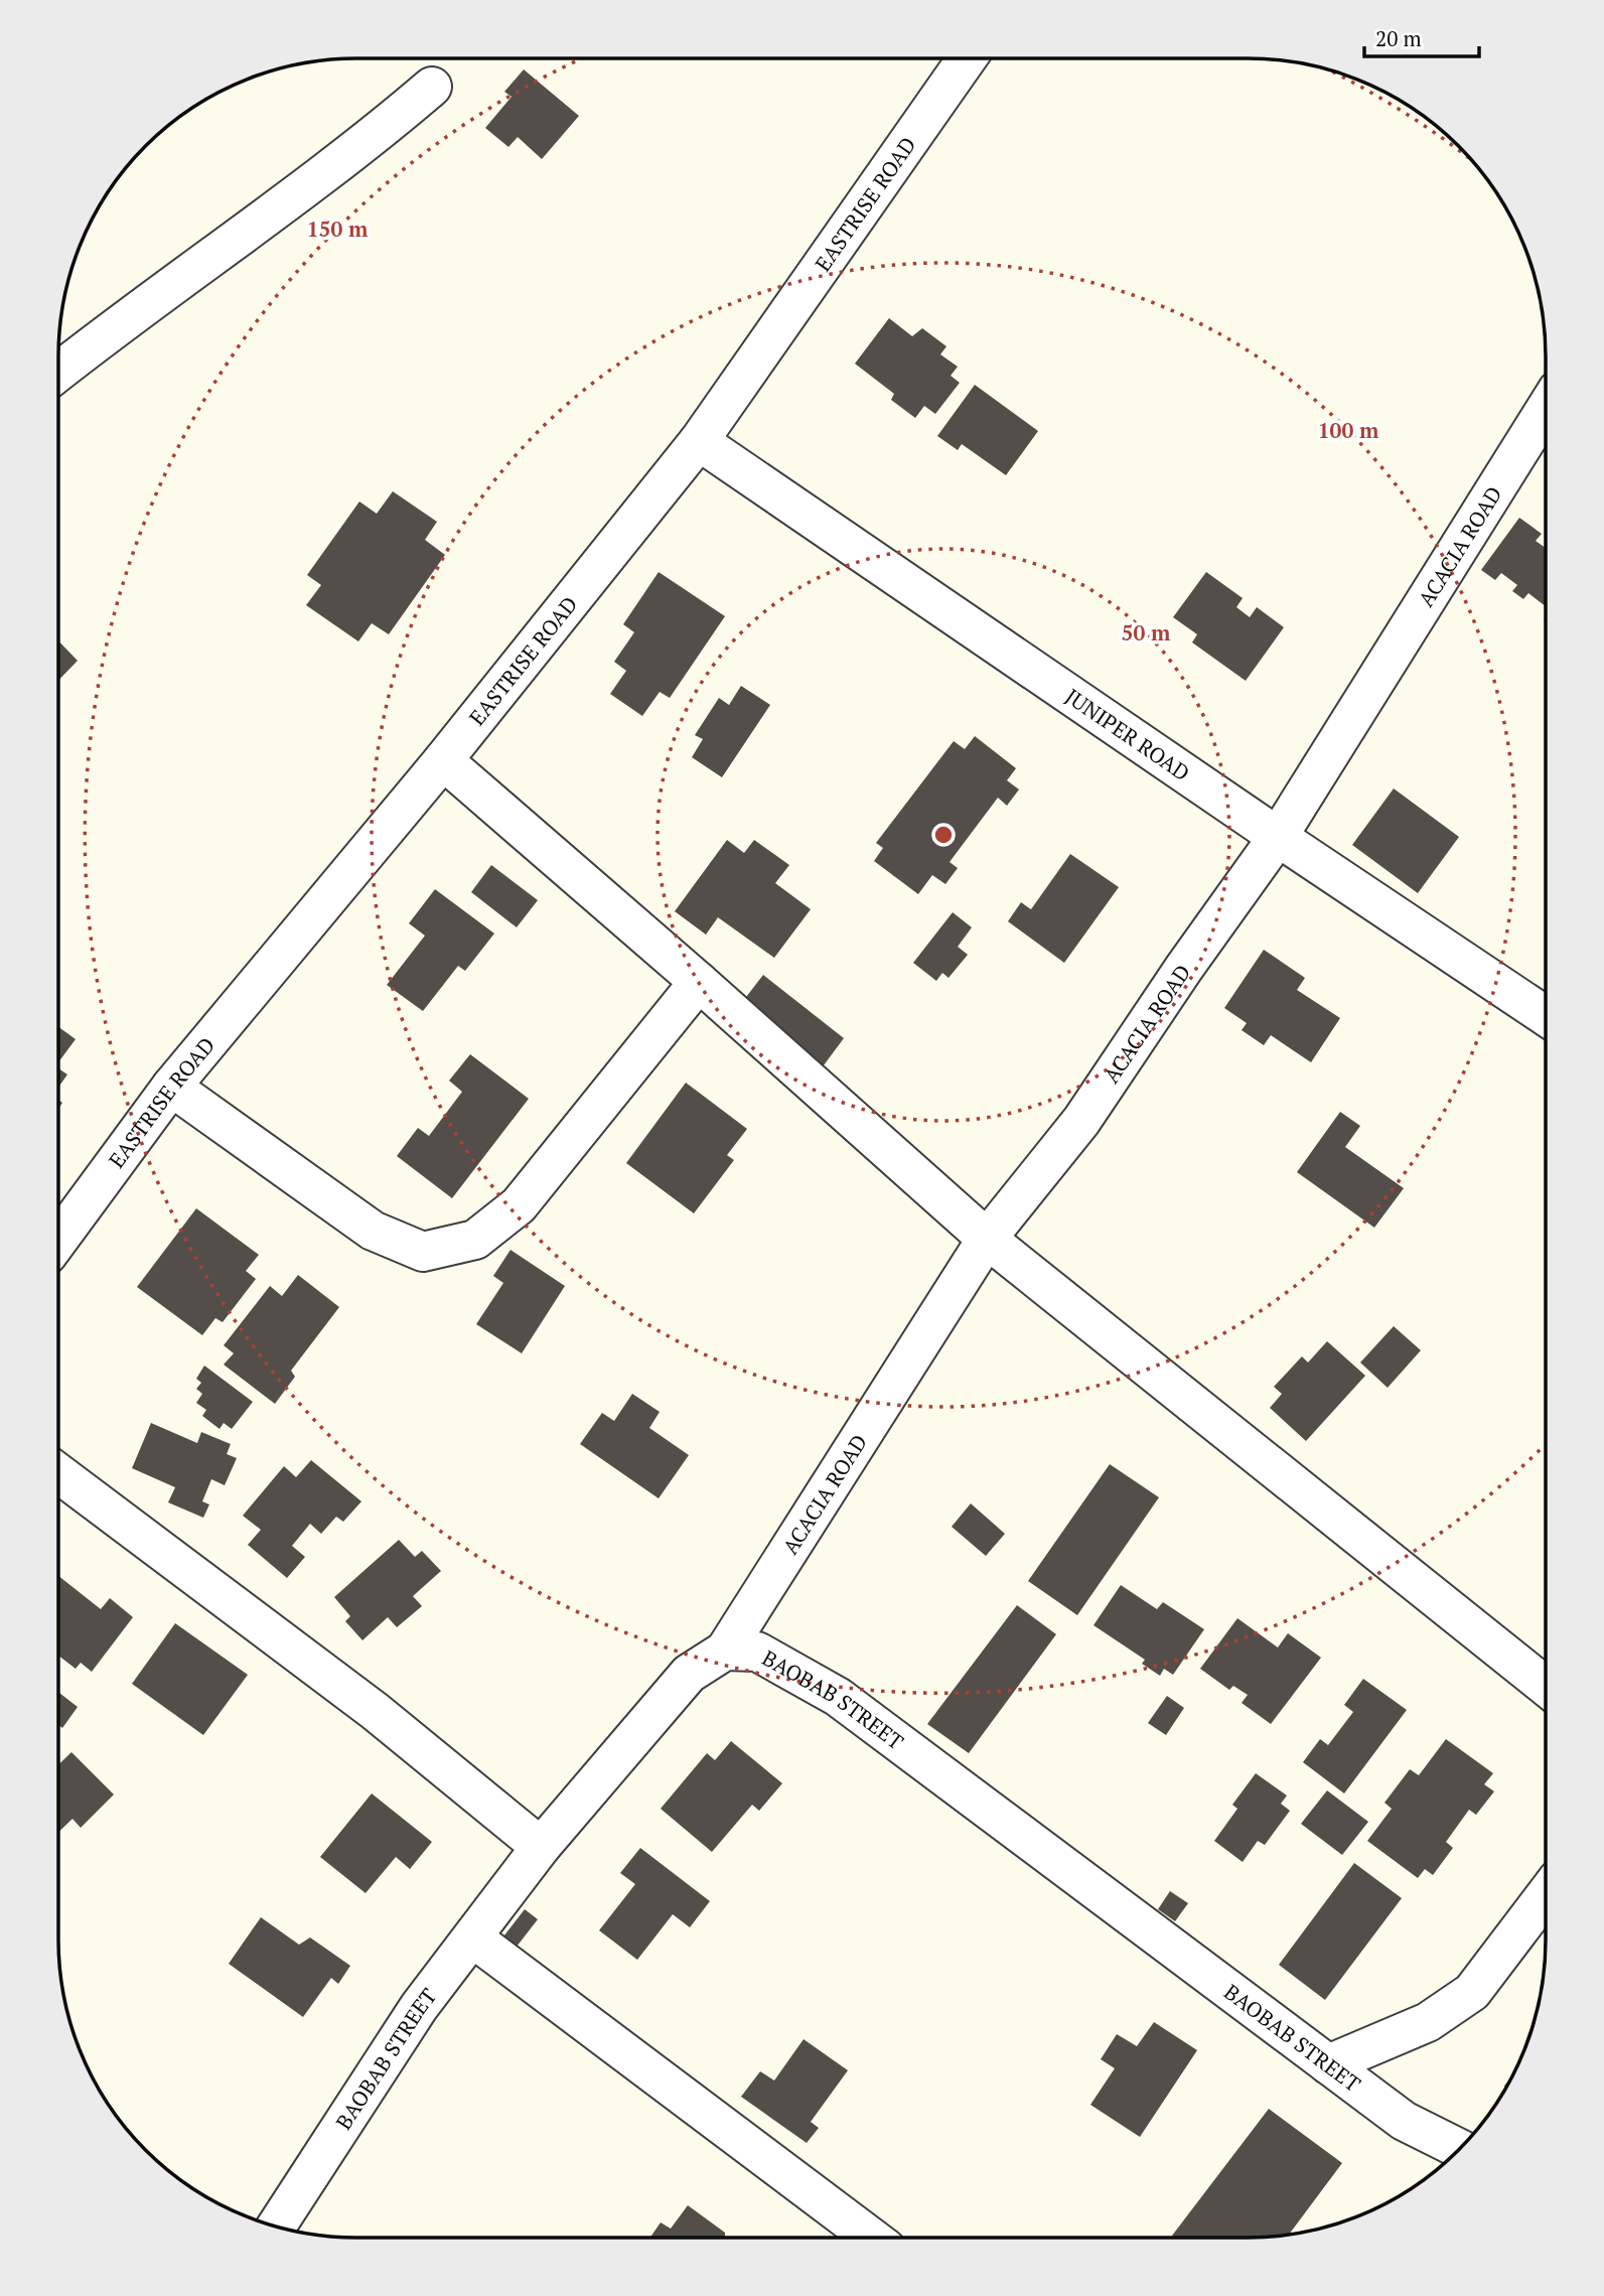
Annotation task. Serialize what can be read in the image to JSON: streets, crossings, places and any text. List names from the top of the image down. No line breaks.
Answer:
{"streets":{"street":["EASTRISE ROAD","ACACIA ROAD","JUNIPER ROAD","BAOBAB STREET"]},"crossings":[["EASTRISE ROAD","JUNIPER ROAD"],["ACACIA ROAD","JUNIPER ROAD"],["ACACIA ROAD","BAOBAB STREET"]],"scale_bar":"20 m","rings":["150 m","100 m","50 m"]}
